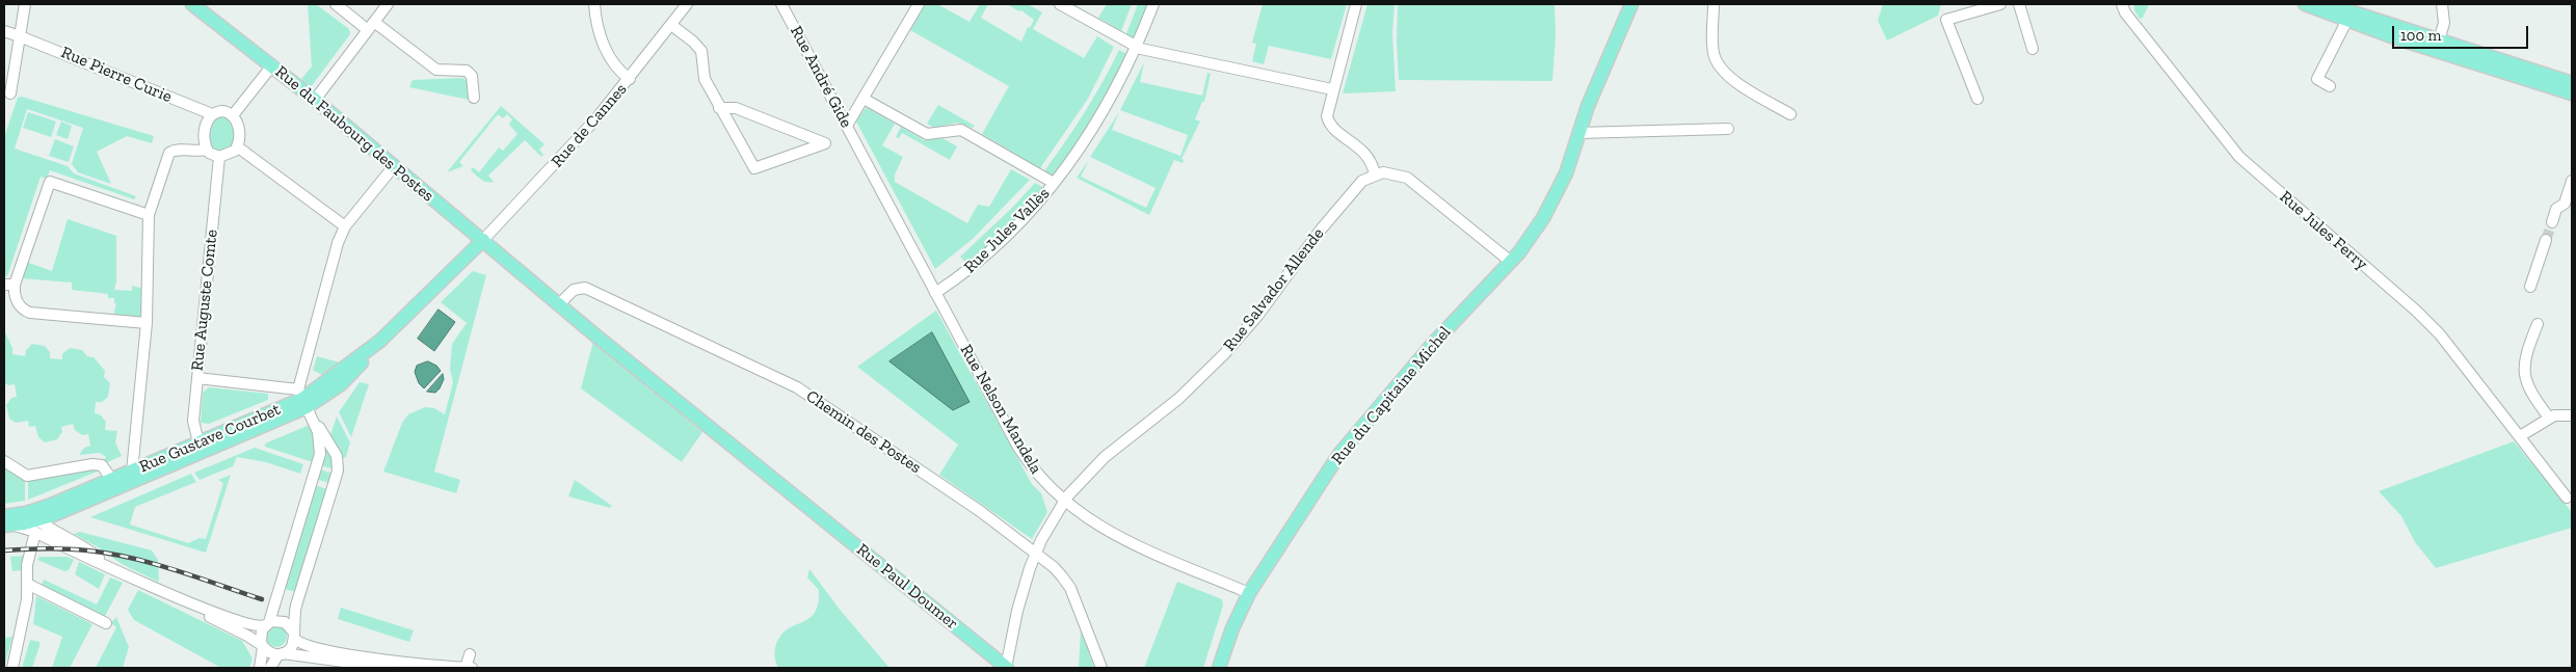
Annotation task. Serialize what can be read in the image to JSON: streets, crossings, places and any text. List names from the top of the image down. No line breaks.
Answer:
{"streets":{"main road":["Rue du Faubourg des Postes","Rue du Capitaine Michel","Rue Gustave Courbet","Rue Paul Doumer"],"street":["Rue Pierre Curie","Rue André Gide","Rue de Cannes","Rue Jules Vallès","Rue Jules Ferry","Rue Salvador Allende","Rue Auguste Comte","Rue Nelson Mandela","Chemin des Postes"]},"crossings":[["Rue Pierre Curie","Rue Auguste Comte"],["Rue André Gide","Rue Jules Vallès"],["Rue André Gide","Rue Nelson Mandela"],["Rue de Cannes","Rue du Faubourg des Postes"],["Rue de Cannes","Rue Gustave Courbet"],["Rue du Faubourg des Postes","Chemin des Postes"],["Rue du Faubourg des Postes","Rue Gustave Courbet"],["Rue du Faubourg des Postes","Rue Paul Doumer"],["Rue Jules Vallès","Rue Nelson Mandela"],["Rue Salvador Allende","Rue Nelson Mandela"],["Rue Salvador Allende","Chemin des Postes"],["Rue Salvador Allende","Rue Paul Doumer"],["Rue Auguste Comte","Rue Gustave Courbet"],["Rue du Capitaine Michel","Rue Nelson Mandela"],["Chemin des Postes","Rue Paul Doumer"]],"scale_bar":"100 m"}
